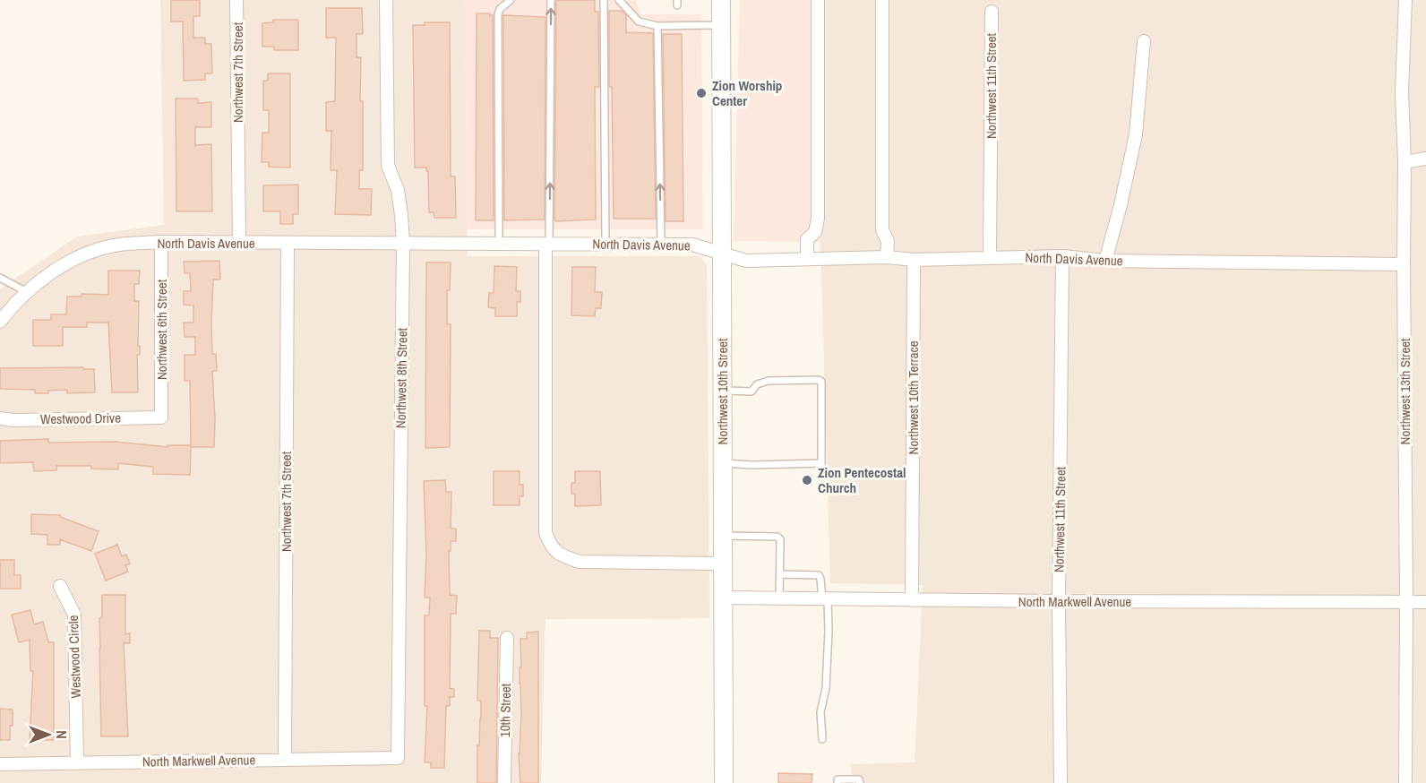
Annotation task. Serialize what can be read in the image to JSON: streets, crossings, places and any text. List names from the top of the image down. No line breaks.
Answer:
{"streets":{"main road":["Northwest 10th Street"],"street":["Northwest 7th Street","Northwest 11th Street","North Davis Avenue","Northwest 6th Street","Northwest 8th Street","Northwest 13th Street","Northwest 10th Terrace","Westwood Drive","North Markwell Avenue","Westwood Circle","10th Street"]},"crossings":[["Northwest 7th Street","North Davis Avenue"],["Northwest 7th Street","North Markwell Avenue"],["Northwest 11th Street","North Davis Avenue"],["Northwest 11th Street","North Markwell Avenue"],["North Davis Avenue","Northwest 6th Street"],["North Davis Avenue","Northwest 8th Street"],["North Davis Avenue","Northwest 10th Street"],["North Davis Avenue","Northwest 13th Street"],["North Davis Avenue","Northwest 10th Terrace"],["Northwest 6th Street","Westwood Drive"],["Northwest 8th Street","North Markwell Avenue"],["Northwest 10th Street","North Markwell Avenue"],["Northwest 13th Street","North Markwell Avenue"],["Northwest 10th Terrace","North Markwell Avenue"],["North Markwell Avenue","Westwood Circle"]],"places":["Zion Worship Center","Zion Pentecostal Church"],"north":"right"}
